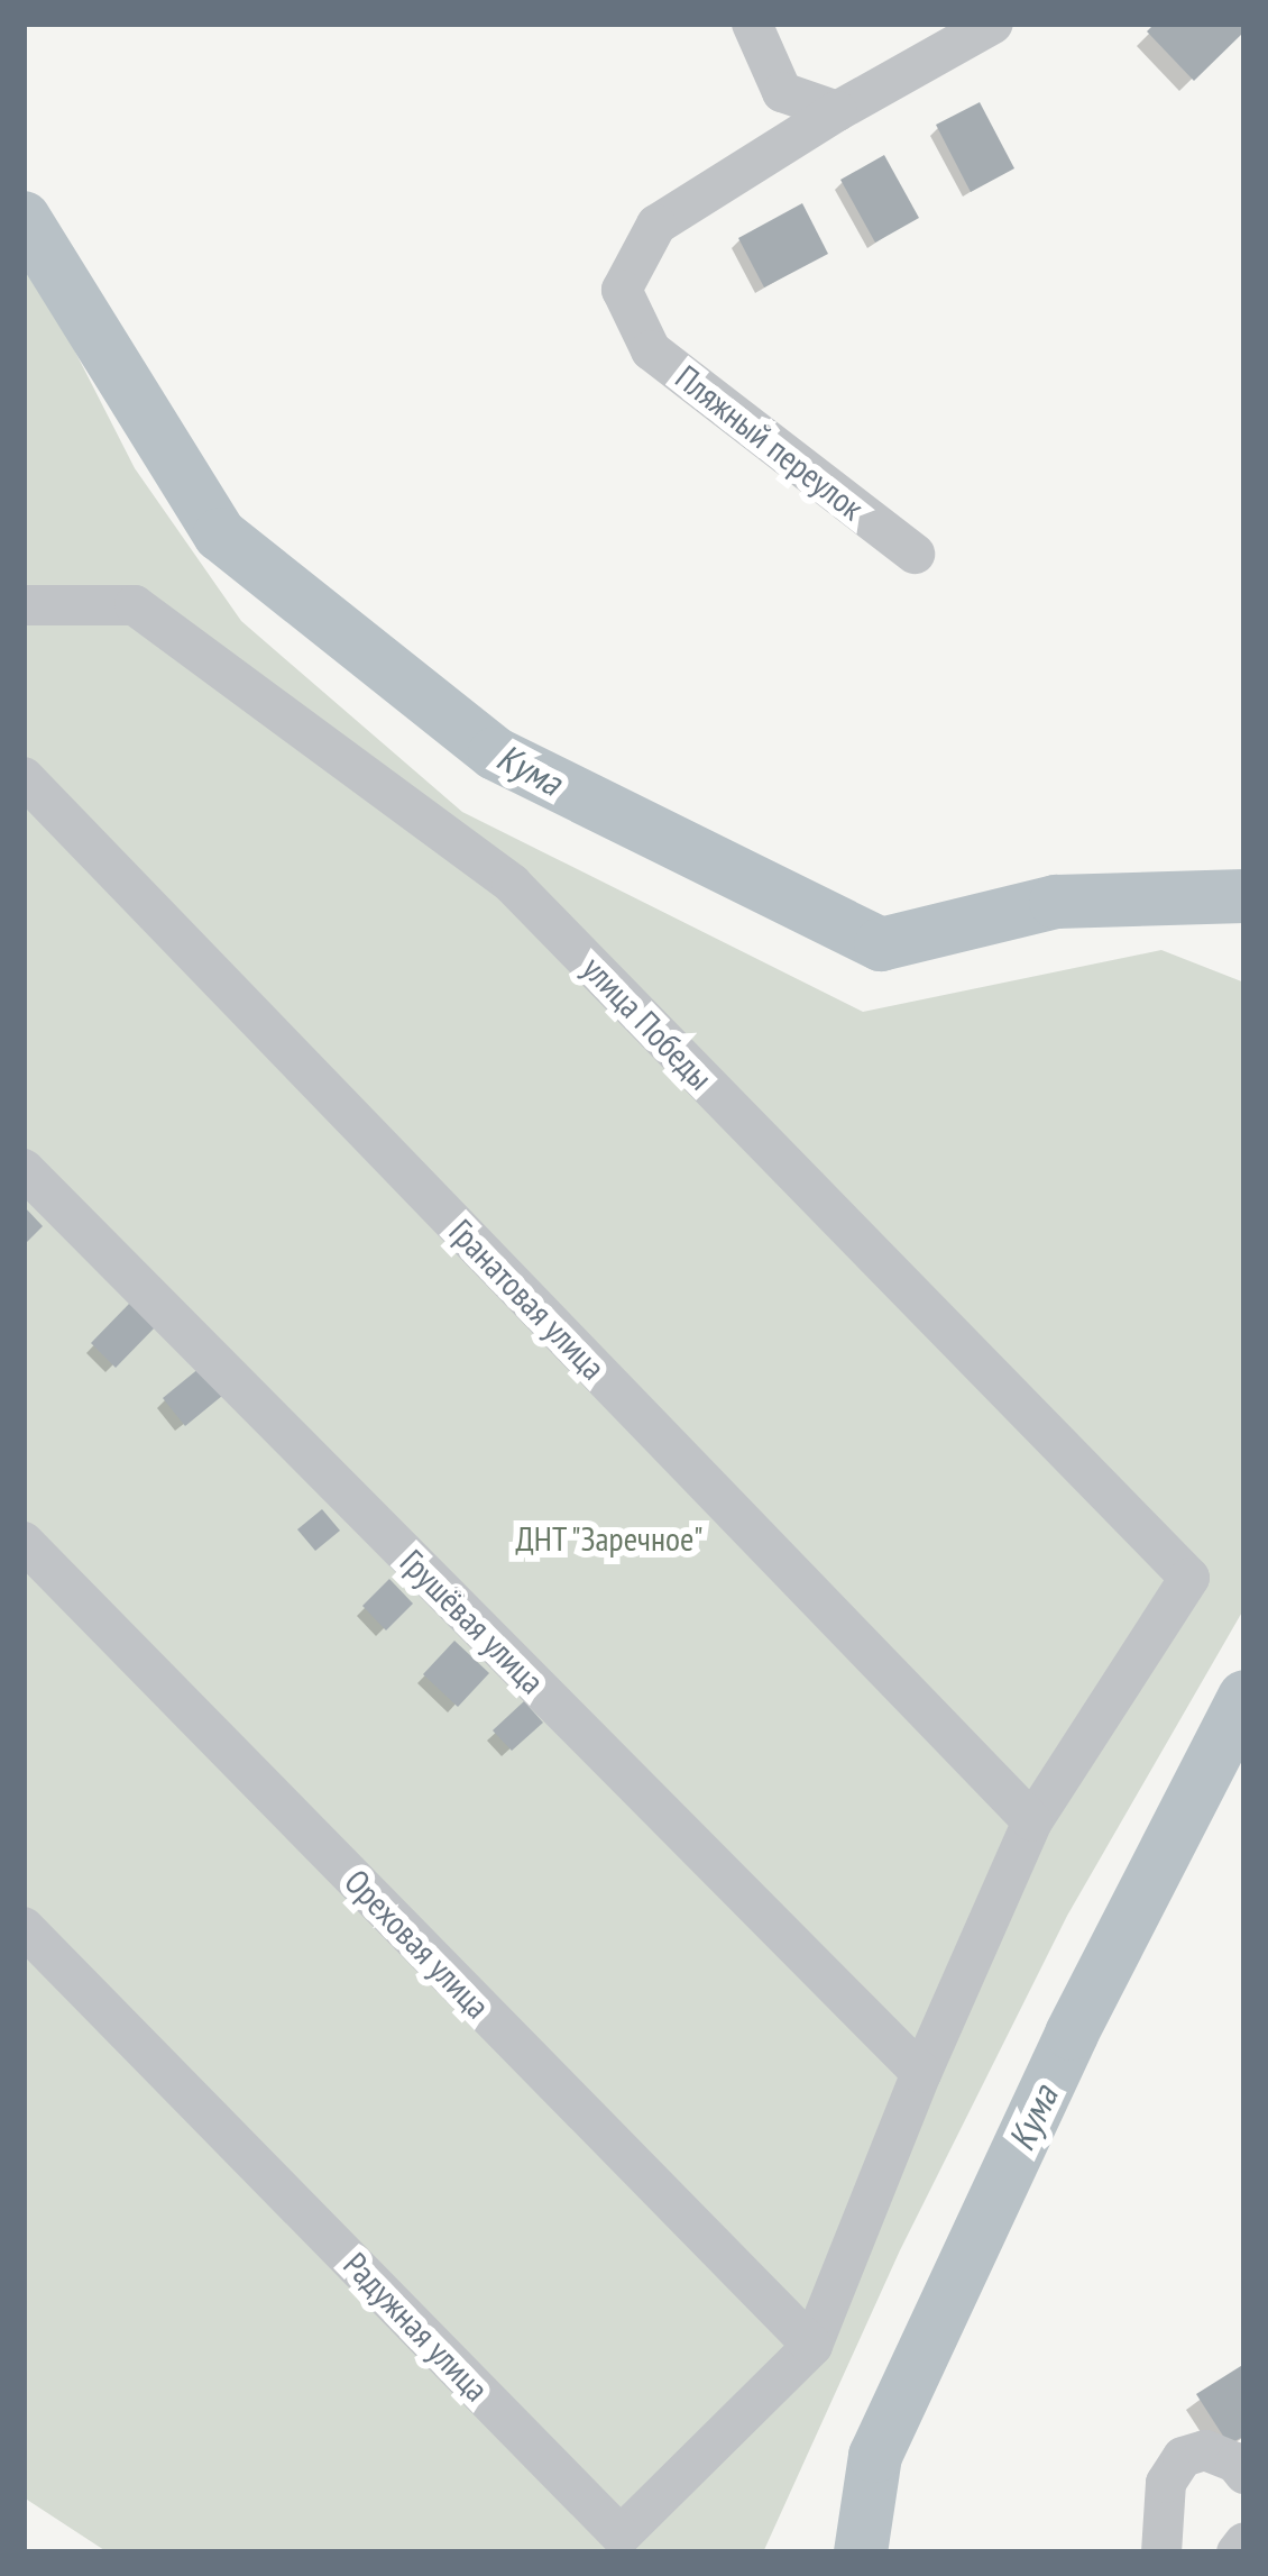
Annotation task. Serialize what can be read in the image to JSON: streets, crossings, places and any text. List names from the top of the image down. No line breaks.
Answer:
{"streets":{"street":["Пляжный переулок","улица Победы","Гранатовая улица","Грушёвая улица","Ореховая улица","Радужная улица"]},"crossings":[["улица Победы","Гранатовая улица"],["Ореховая улица","Радужная улица"]],"water":["Кума"],"parks":["ДНТ \"Заречное\""]}
